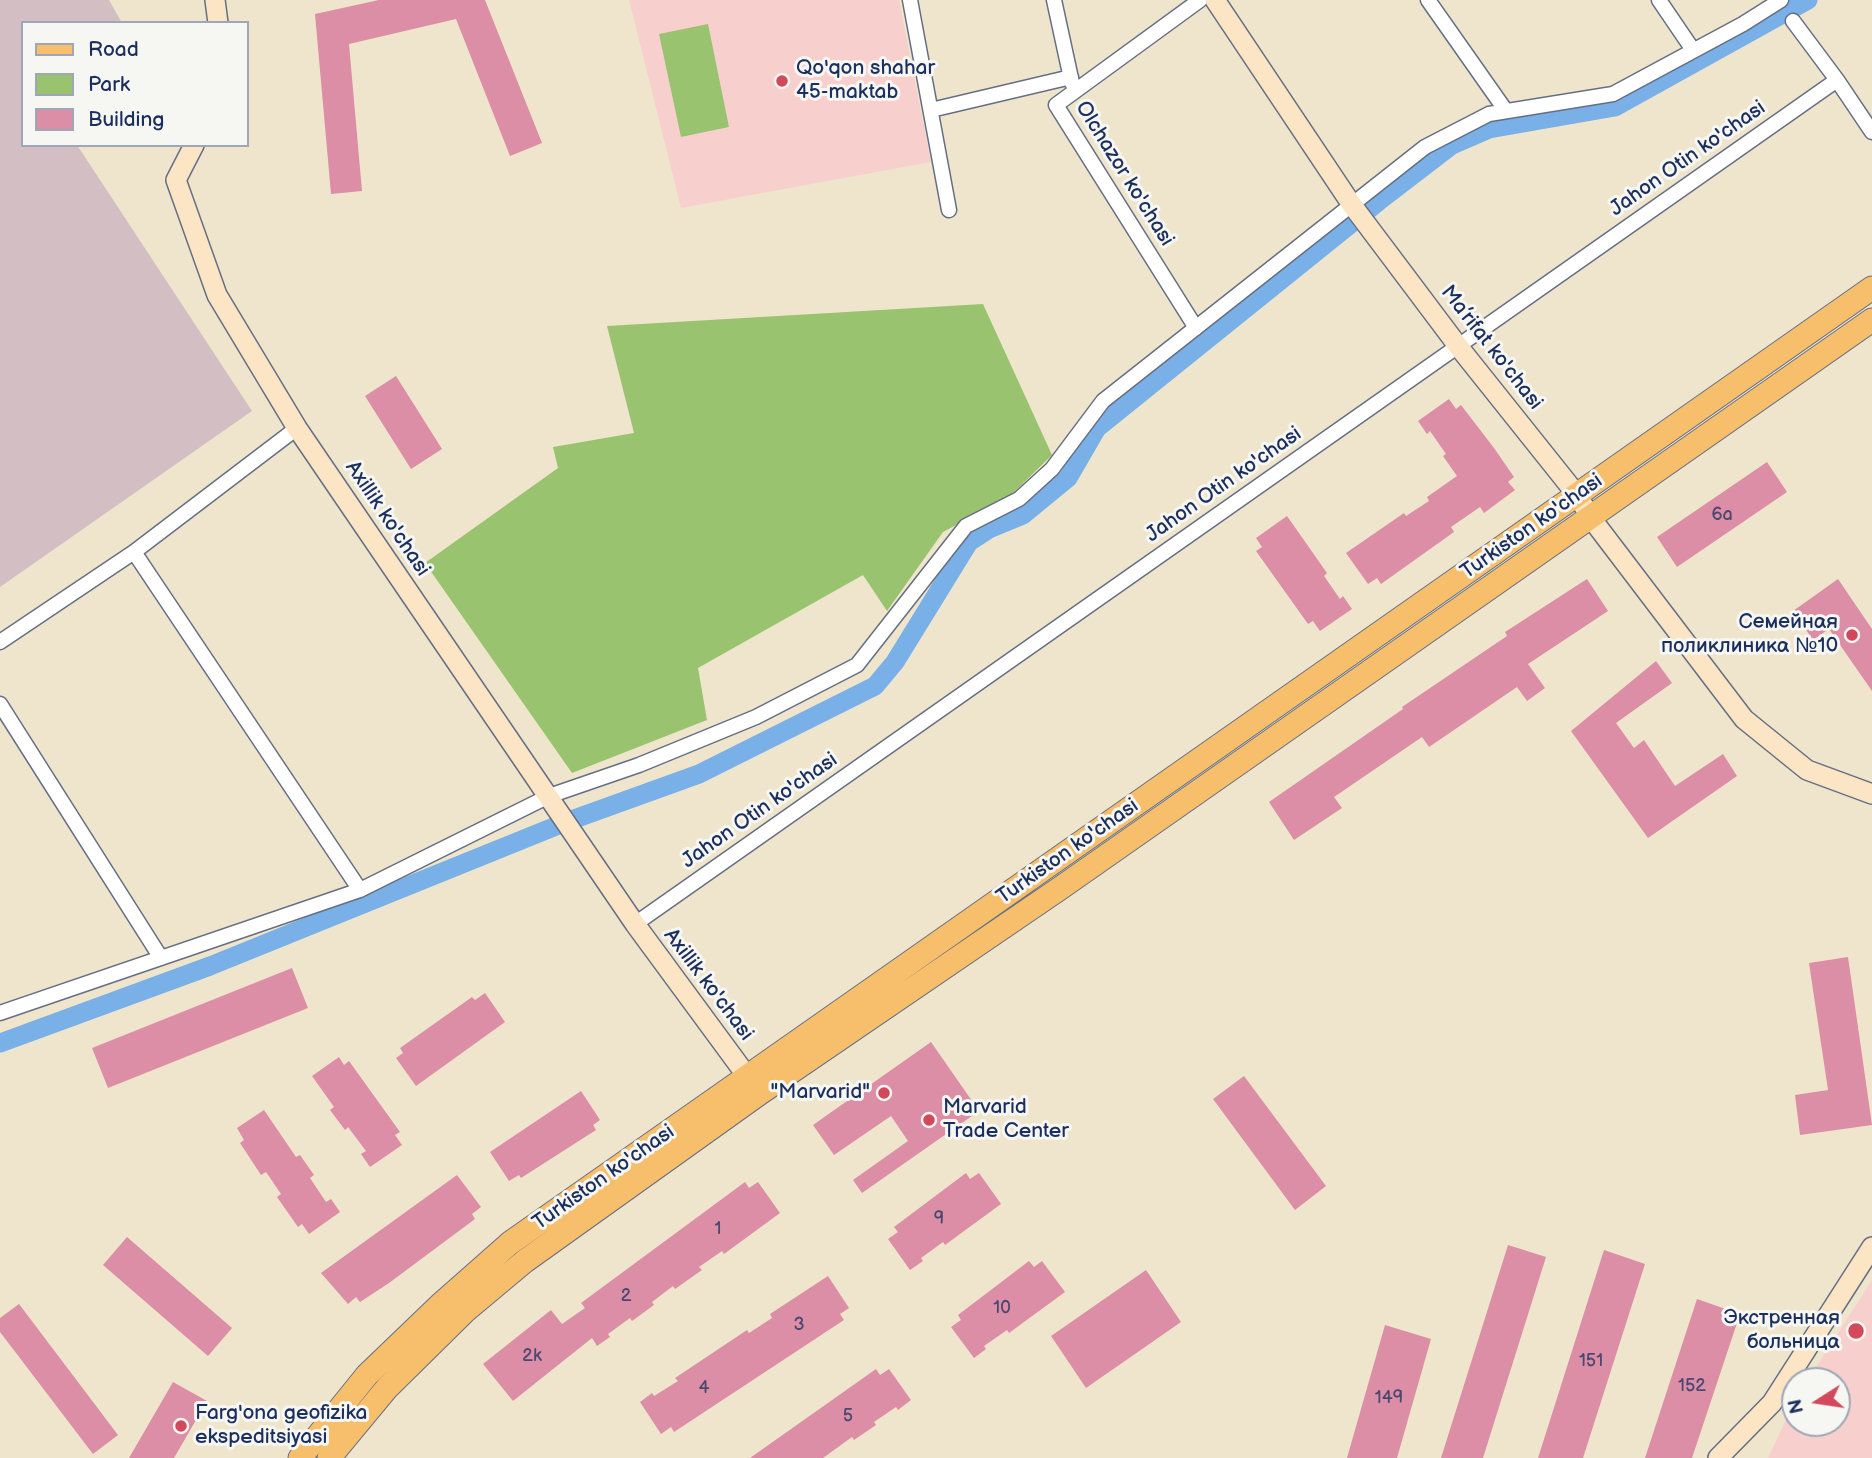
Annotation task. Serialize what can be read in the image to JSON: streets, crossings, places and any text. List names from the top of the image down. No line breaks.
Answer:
{"streets":{"main road":["Turkiston ko'chasi"],"street":["Jahon Otin ko'chasi","Olchazor ko'chasi","Ma’rifat ko'chasi","Axillik ko'chasi"]},"crossings":[["Jahon Otin ko'chasi","Ma’rifat ko'chasi"],["Jahon Otin ko'chasi","Axillik ko'chasi"],["Ma’rifat ko'chasi","Turkiston ko'chasi"],["Axillik ko'chasi","Turkiston ko'chasi"]],"places":["Qo'qon shahar 45-maktab","Семейная поликлиника №10","\"Marvarid\"","Marvarid Trade Center","Экстренная больница","Farg'ona geofizika ekspeditsiyasi"],"house_numbers":["6a","9","1","2","10","3","2k","151","152","4","149","5"],"legend":["Road","Park","Building"],"north":"left"}
